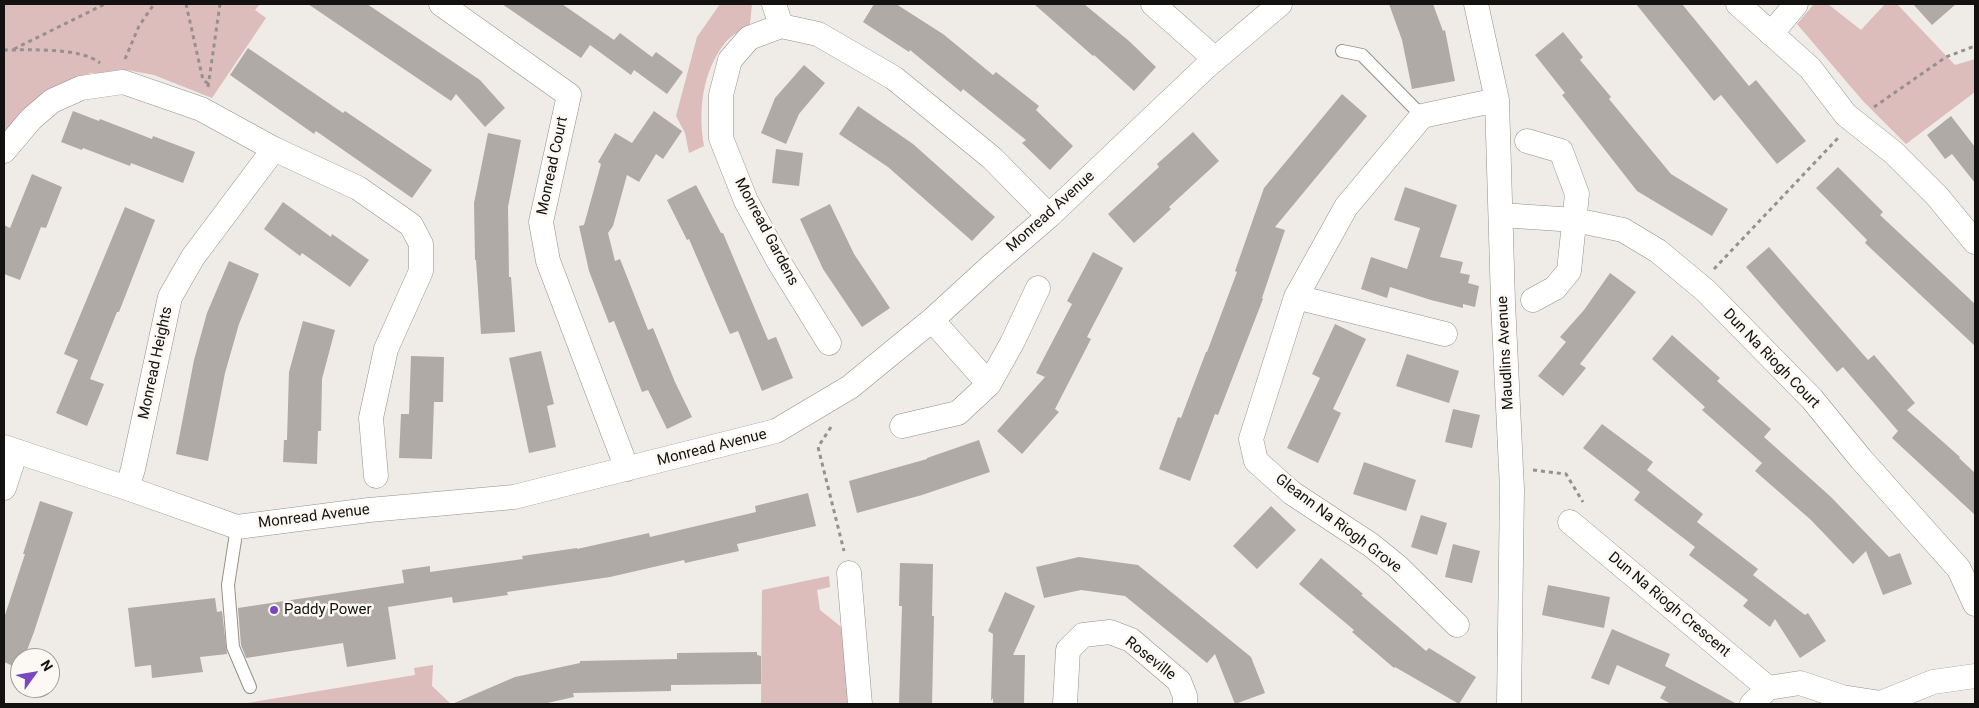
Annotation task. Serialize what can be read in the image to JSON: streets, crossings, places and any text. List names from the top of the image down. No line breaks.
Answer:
{"streets":{"street":["Monread Court","Monread Avenue","Monread Gardens","Maudlins Avenue","Dun Na Riogh Court","Monread Heights","Gleann Na Riogh Grove","Dun Na Riogh Crescent","Roseville"]},"crossings":[["Monread Court","Monread Avenue"],["Monread Avenue","Monread Gardens"],["Monread Avenue","Monread Heights"],["Maudlins Avenue","Dun Na Riogh Court"]],"places":["Paddy Power"],"north":"top right"}
